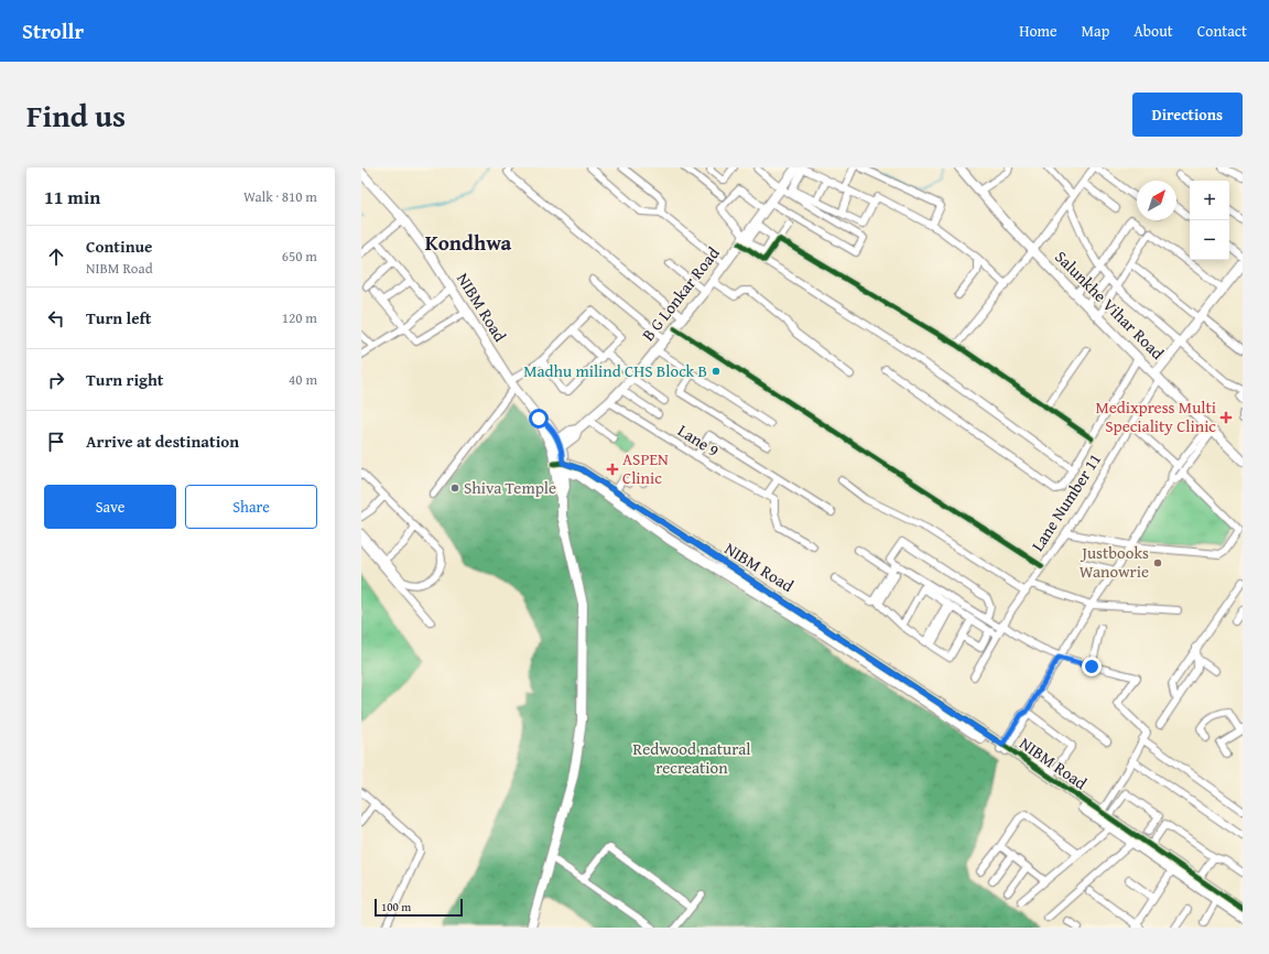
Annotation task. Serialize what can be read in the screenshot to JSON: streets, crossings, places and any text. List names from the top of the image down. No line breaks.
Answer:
{"streets":{"street":["B G Lonkar Road","Salunkhe Vihar Road","NIBM Road","Lane 9","Lane Number 11"]},"crossings":[["B G Lonkar Road","NIBM Road"],["B G Lonkar Road","Lane 9"],["Salunkhe Vihar Road","Lane Number 11"]],"districts":["Kondhwa"],"parks":["Redwood natural recreation"],"places":{"other":["Madhu milind CHS Block B","Shiva Temple","Justbooks Wanowrie"],"health":["Medixpress Multi Speciality Clinic","ASPEN Clinic"]},"scale_bar":"100 m","north":"top right","page":{"header":"Strollr","nav":["Home","Map","About","Contact"],"title":"Find us","buttons":["Directions",["Save","Share"]],"heading":["11 min","Walk · 810 m"],"map_buttons":["+","−"],"list":[["Continue","NIBM Road","650 m"],["Turn left","120 m"],["Turn right","40 m"],"Arrive at destination"],"scale":"100 m"}}
